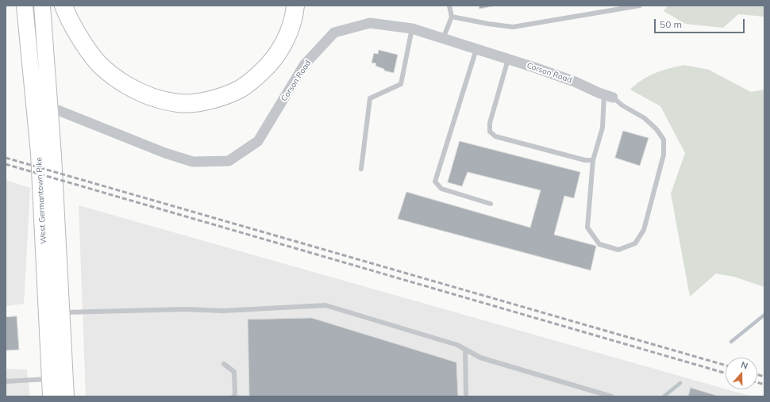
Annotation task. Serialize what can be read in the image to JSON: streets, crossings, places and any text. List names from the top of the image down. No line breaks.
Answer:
{"streets":{"main road":["West Germantown Pike"],"street":["Corson Road"]},"crossings":[["Corson Road","West Germantown Pike"]],"scale_bar":"50 m","north":"top"}
